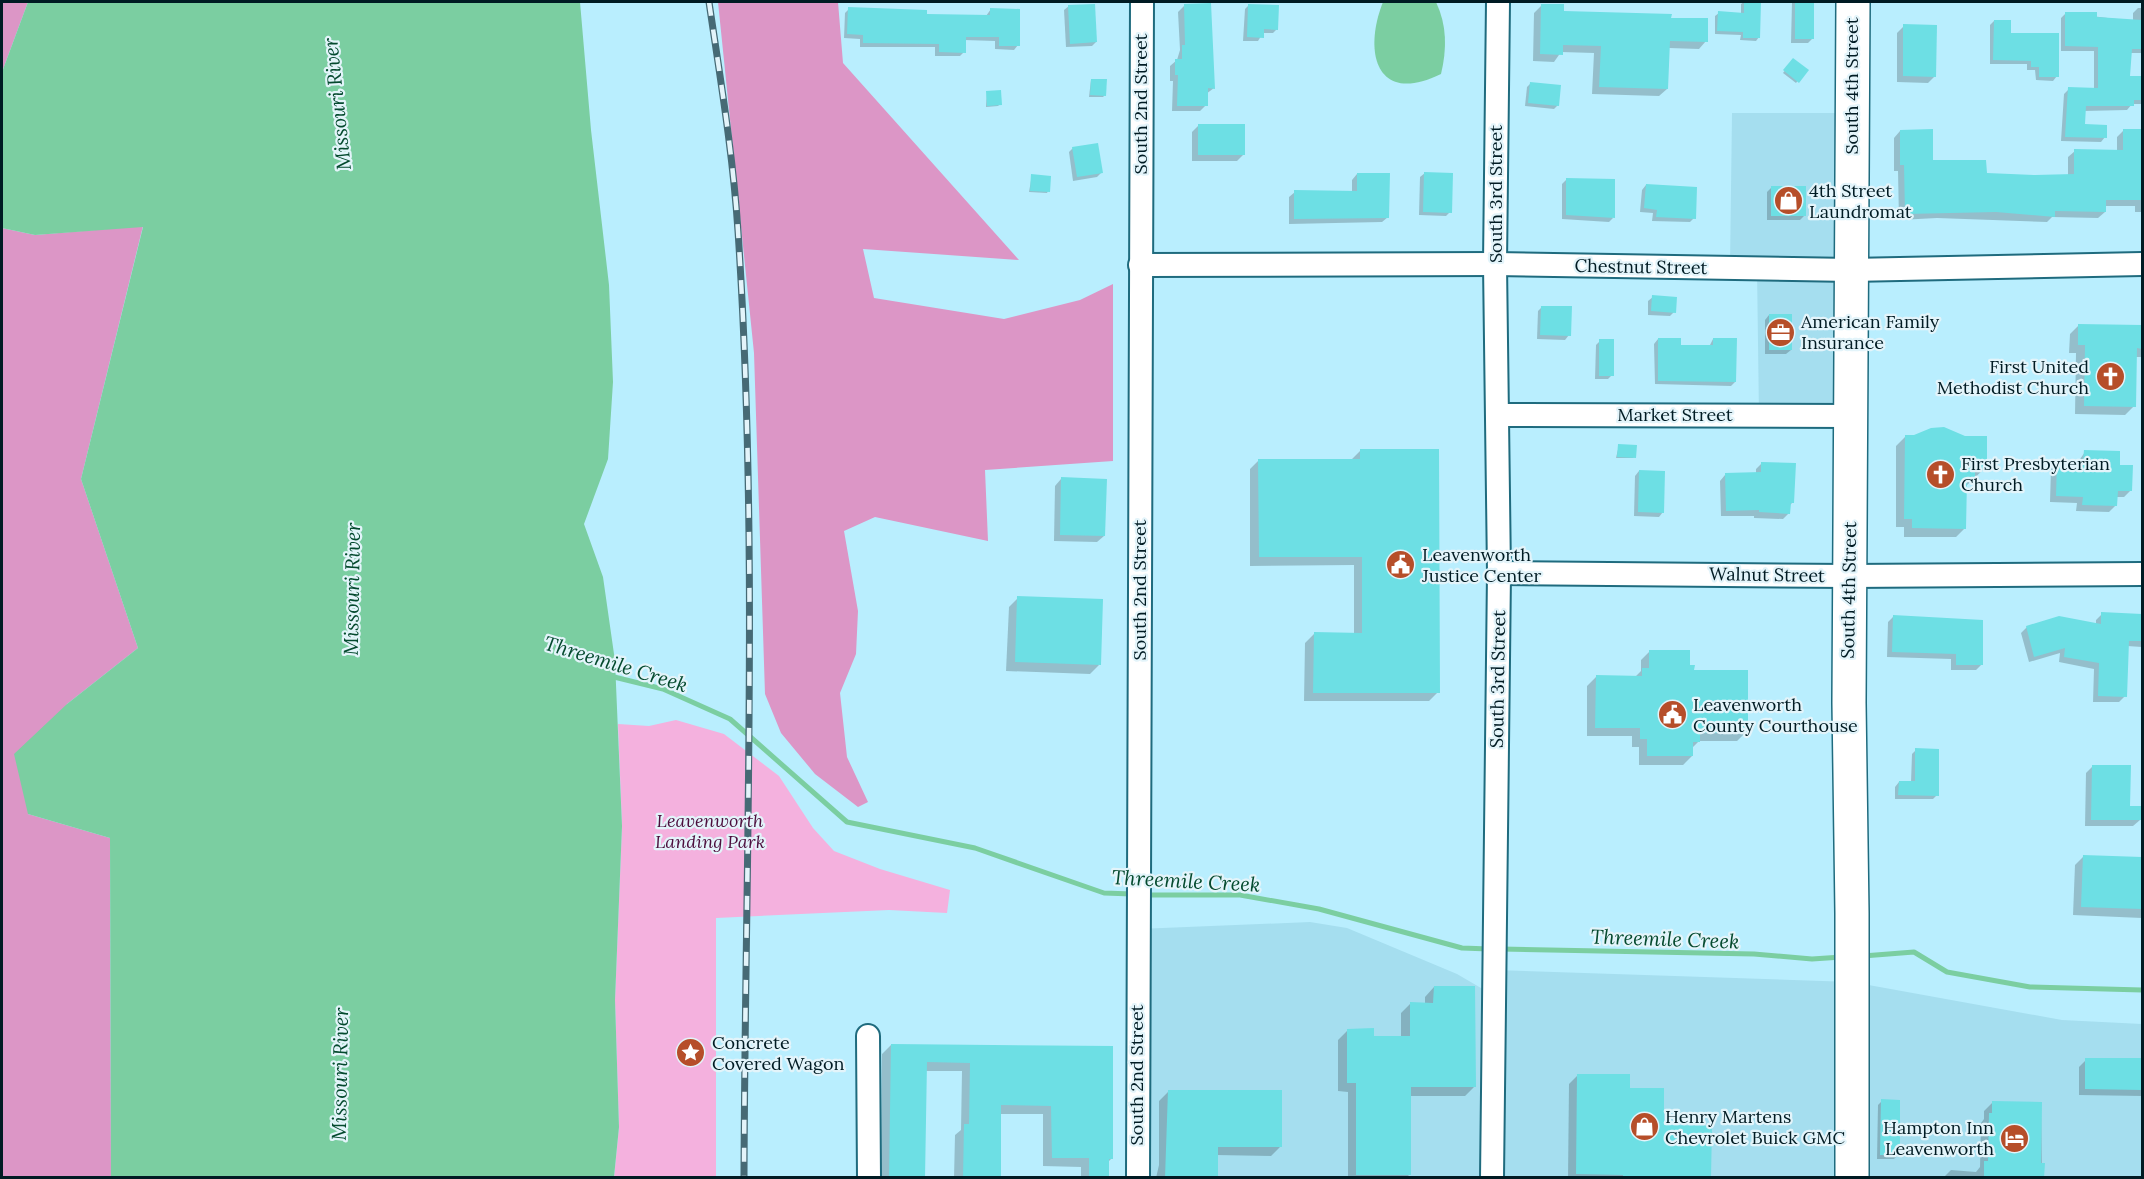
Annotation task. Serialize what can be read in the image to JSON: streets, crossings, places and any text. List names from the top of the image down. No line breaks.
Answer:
{"streets":{"highway":["South 4th Street"],"street":["South 2nd Street","South 3rd Street","Chestnut Street","Market Street","Walnut Street"]},"crossings":[["South 4th Street","Chestnut Street"],["South 4th Street","Market Street"],["South 4th Street","Walnut Street"],["South 2nd Street","Chestnut Street"],["South 3rd Street","Chestnut Street"],["South 3rd Street","Market Street"],["South 3rd Street","Walnut Street"]],"water":["Missouri River","Threemile Creek"],"parks":["Leavenworth Landing Park"],"places":{"shop":["4th Street Laundromat","Henry Martens Chevrolet Buick GMC"],"office":["American Family Insurance"],"church":["First United Methodist Church","First Presbyterian Church"],"public building":["Leavenworth Justice Center","Leavenworth County Courthouse"],"place":["Concrete Covered Wagon"],"hotel":["Hampton Inn Leavenworth"]}}
